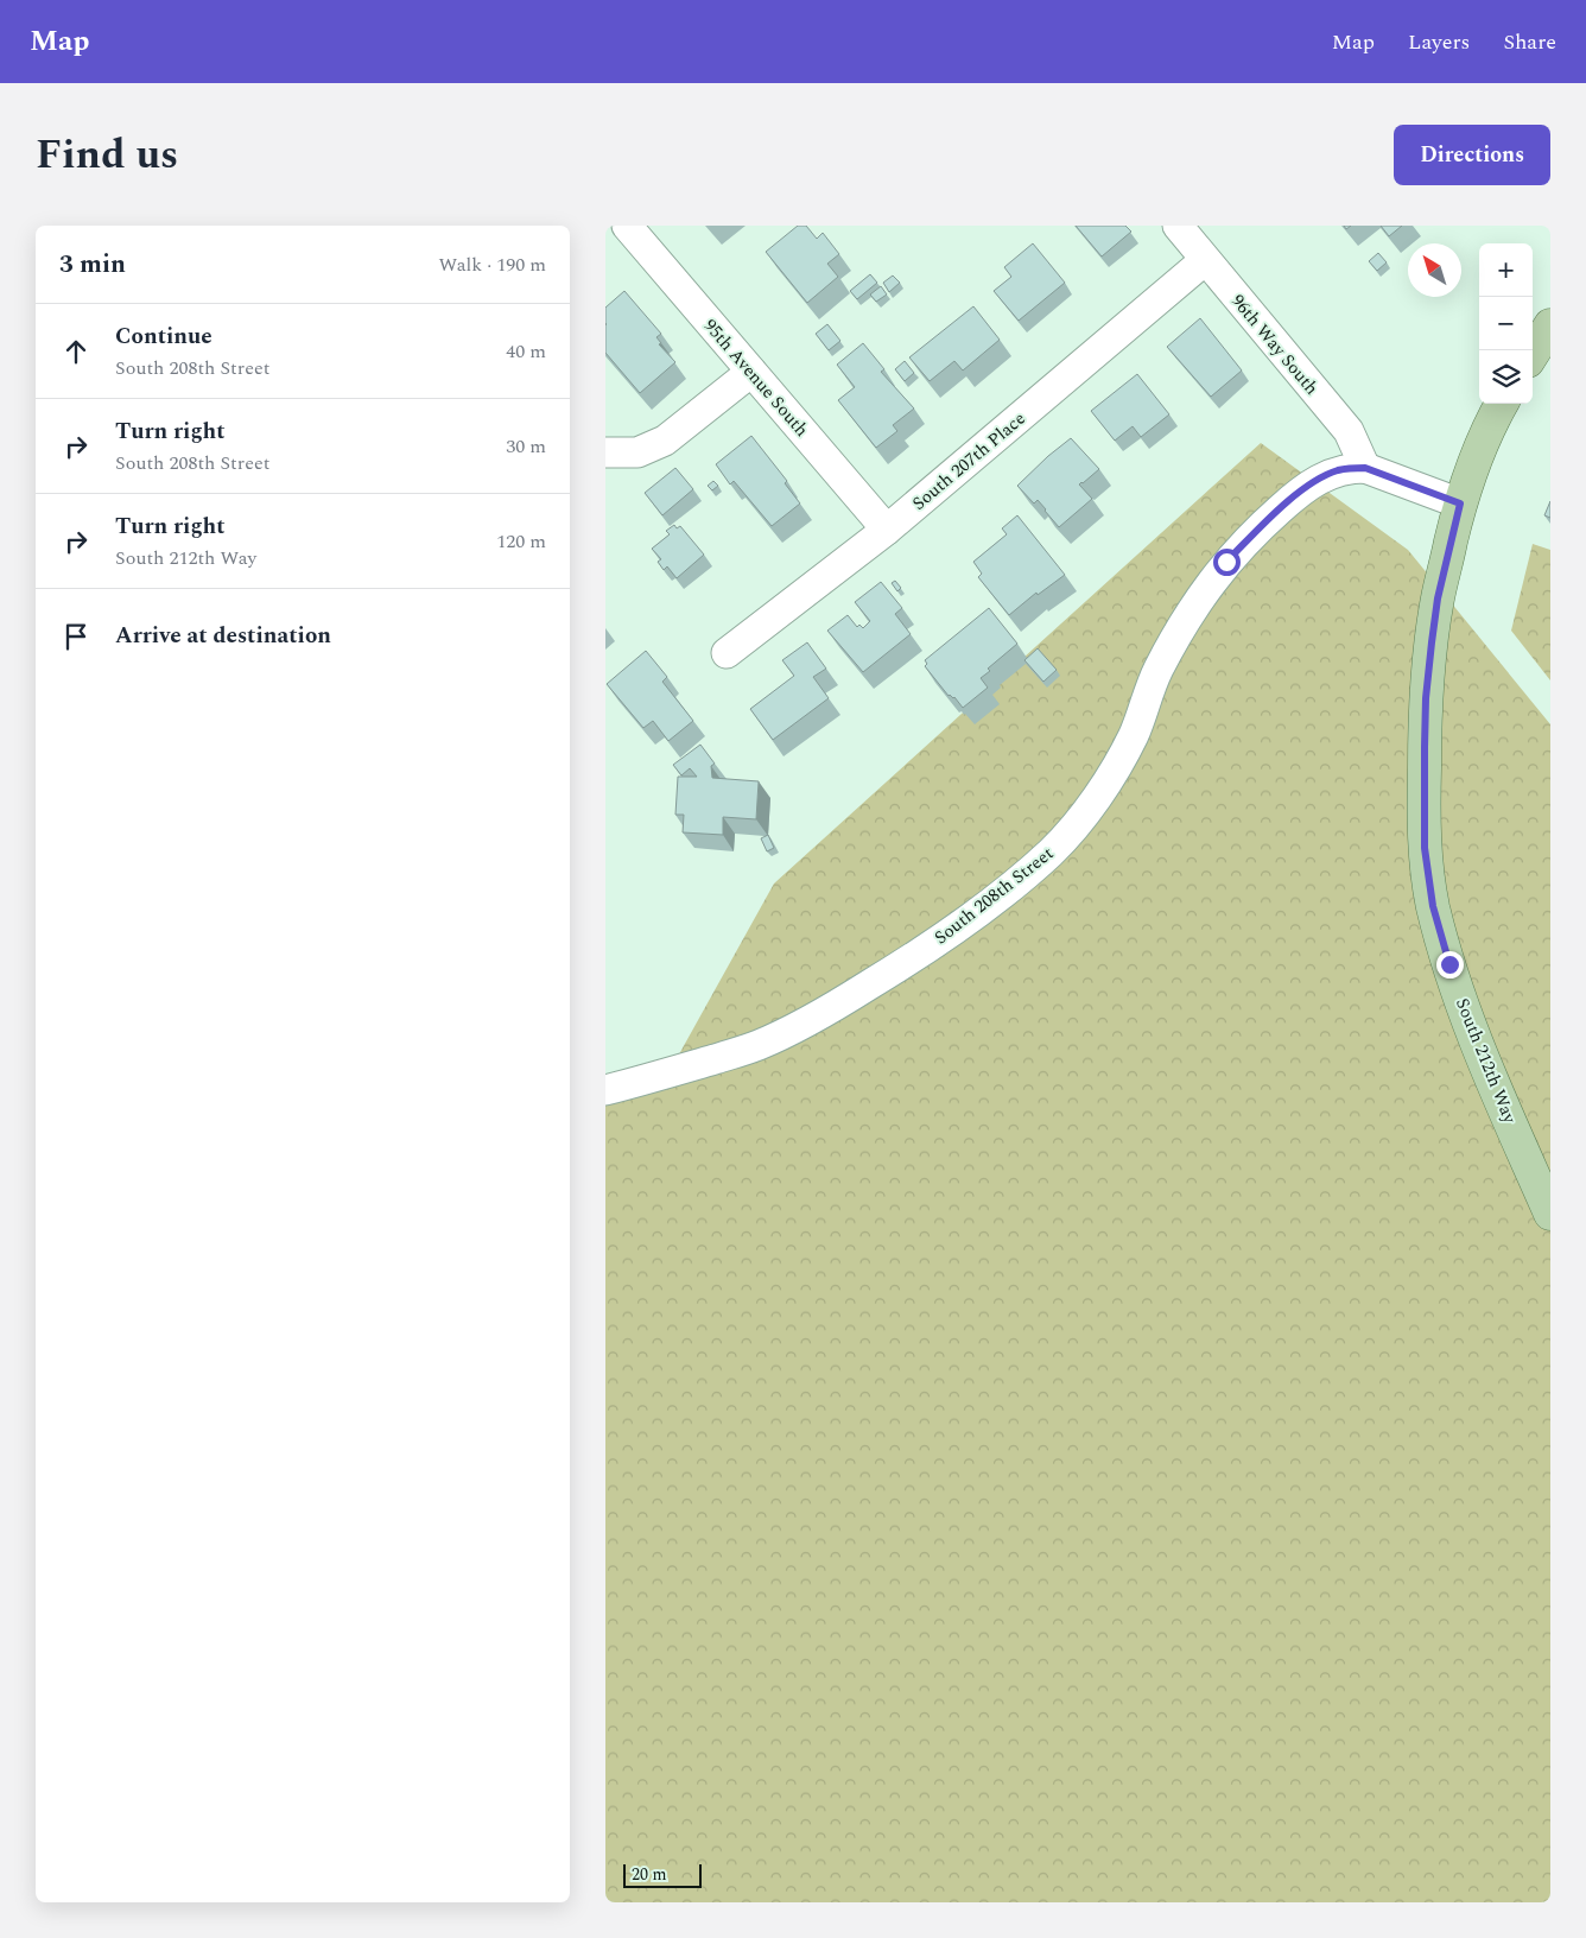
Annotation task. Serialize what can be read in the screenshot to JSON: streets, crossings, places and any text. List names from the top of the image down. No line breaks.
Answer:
{"streets":{"main road":["South 212th Way"],"street":["96th Way South","95th Avenue South","South 207th Place","South 208th Street"]},"crossings":[["96th Way South","South 207th Place"],["96th Way South","South 208th Street"],["95th Avenue South","South 207th Place"],["South 208th Street","South 212th Way"]],"scale_bar":"20 m","north":"top left","page":{"header":"Map","nav":["Map","Layers","Share"],"title":"Find us","buttons":"Directions","heading":["3 min","Walk · 190 m"],"map_buttons":["+","−"],"list":[["Continue","South 208th Street","40 m"],["Turn right","South 208th Street","30 m"],["Turn right","South 212th Way","120 m"],"Arrive at destination"],"scale":"20 m"}}
